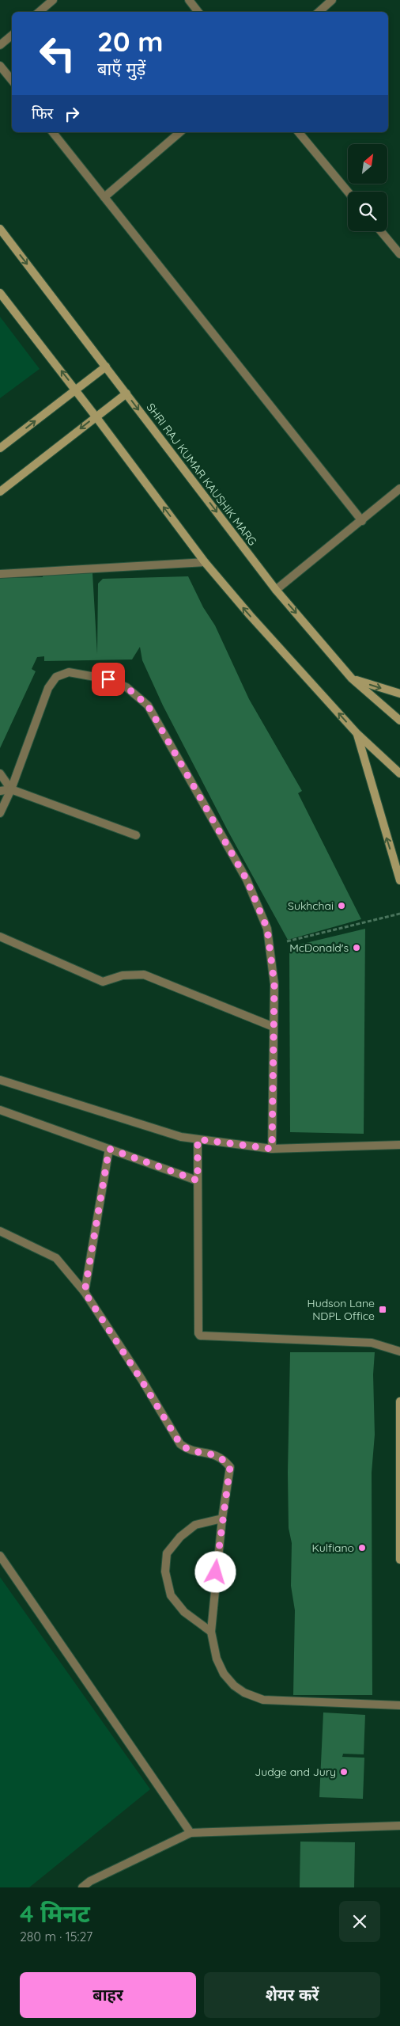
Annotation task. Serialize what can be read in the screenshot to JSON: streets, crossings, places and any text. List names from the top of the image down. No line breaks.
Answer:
{"streets":{"street":["SHRI RAJ KUMAR KAUSHIK MARG"]},"places":{"other":["Sukhchai","McDonald's","Kulfiano","Judge and Jury"],"transit":["Hudson Lane NDPL Office"]},"north":"top right","page":{"turn":["20 m","बाएँ मुड़ें"],"then":"फिर","heading":["4 मिनट","280 m · 15:27"],"buttons":["बाहर","शेयर करें"]}}
